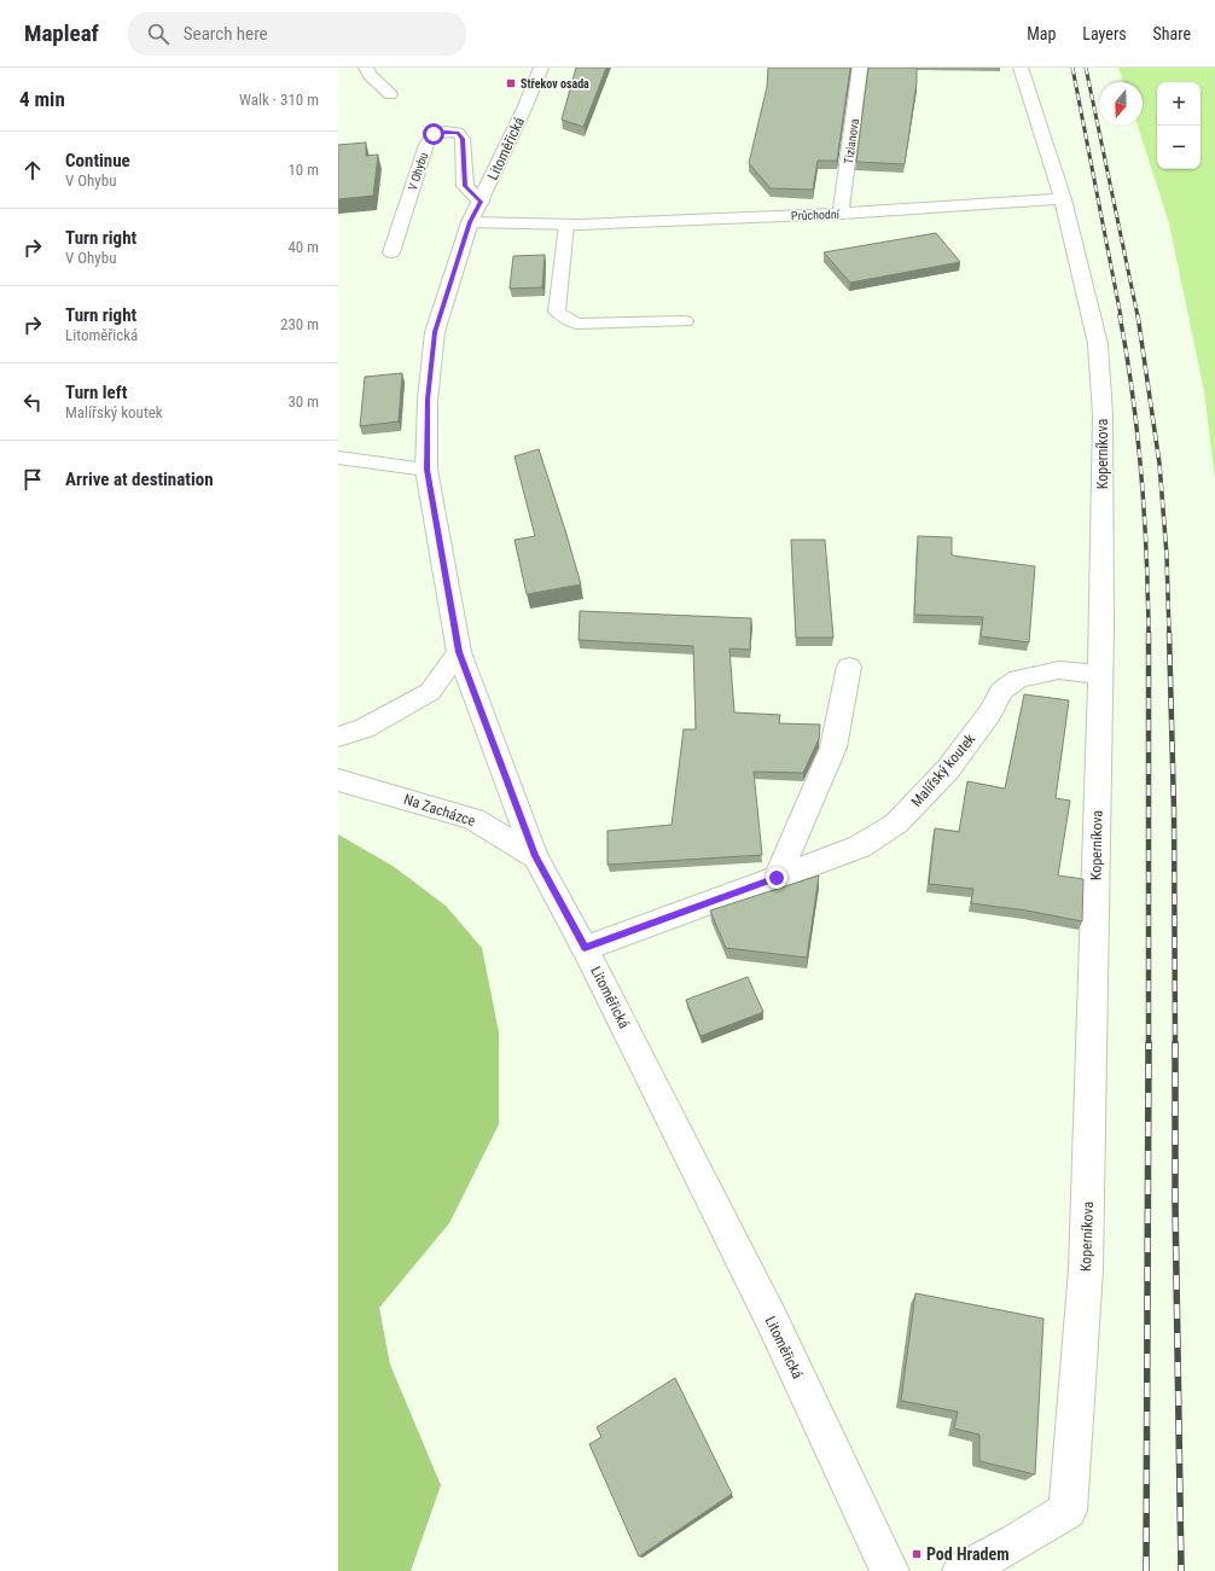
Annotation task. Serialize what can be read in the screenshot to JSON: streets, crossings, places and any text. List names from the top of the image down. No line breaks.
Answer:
{"streets":{"street":["Tizianova","Litoměřická","V Ohybu","Průchodní","Koperníkova","Malířský koutek","Na Zacházce"]},"crossings":[["Tizianova","Průchodní"],["Litoměřická","V Ohybu"],["Litoměřická","Průchodní"],["Litoměřická","Malířský koutek"],["Litoměřická","Na Zacházce"],["Průchodní","Koperníkova"],["Koperníkova","Malířský koutek"]],"places":{"transit":["Střekov osada","Pod Hradem"]},"north":"bottom","page":{"header":"Mapleaf","search":"Search here","nav":["Map","Layers","Share"],"heading":["4 min","Walk · 310 m"],"map_buttons":["+","−"],"list":[["Continue","V Ohybu","10 m"],["Turn right","V Ohybu","40 m"],["Turn right","Litoměřická","230 m"],["Turn left","Malířský koutek","30 m"],"Arrive at destination"]}}
